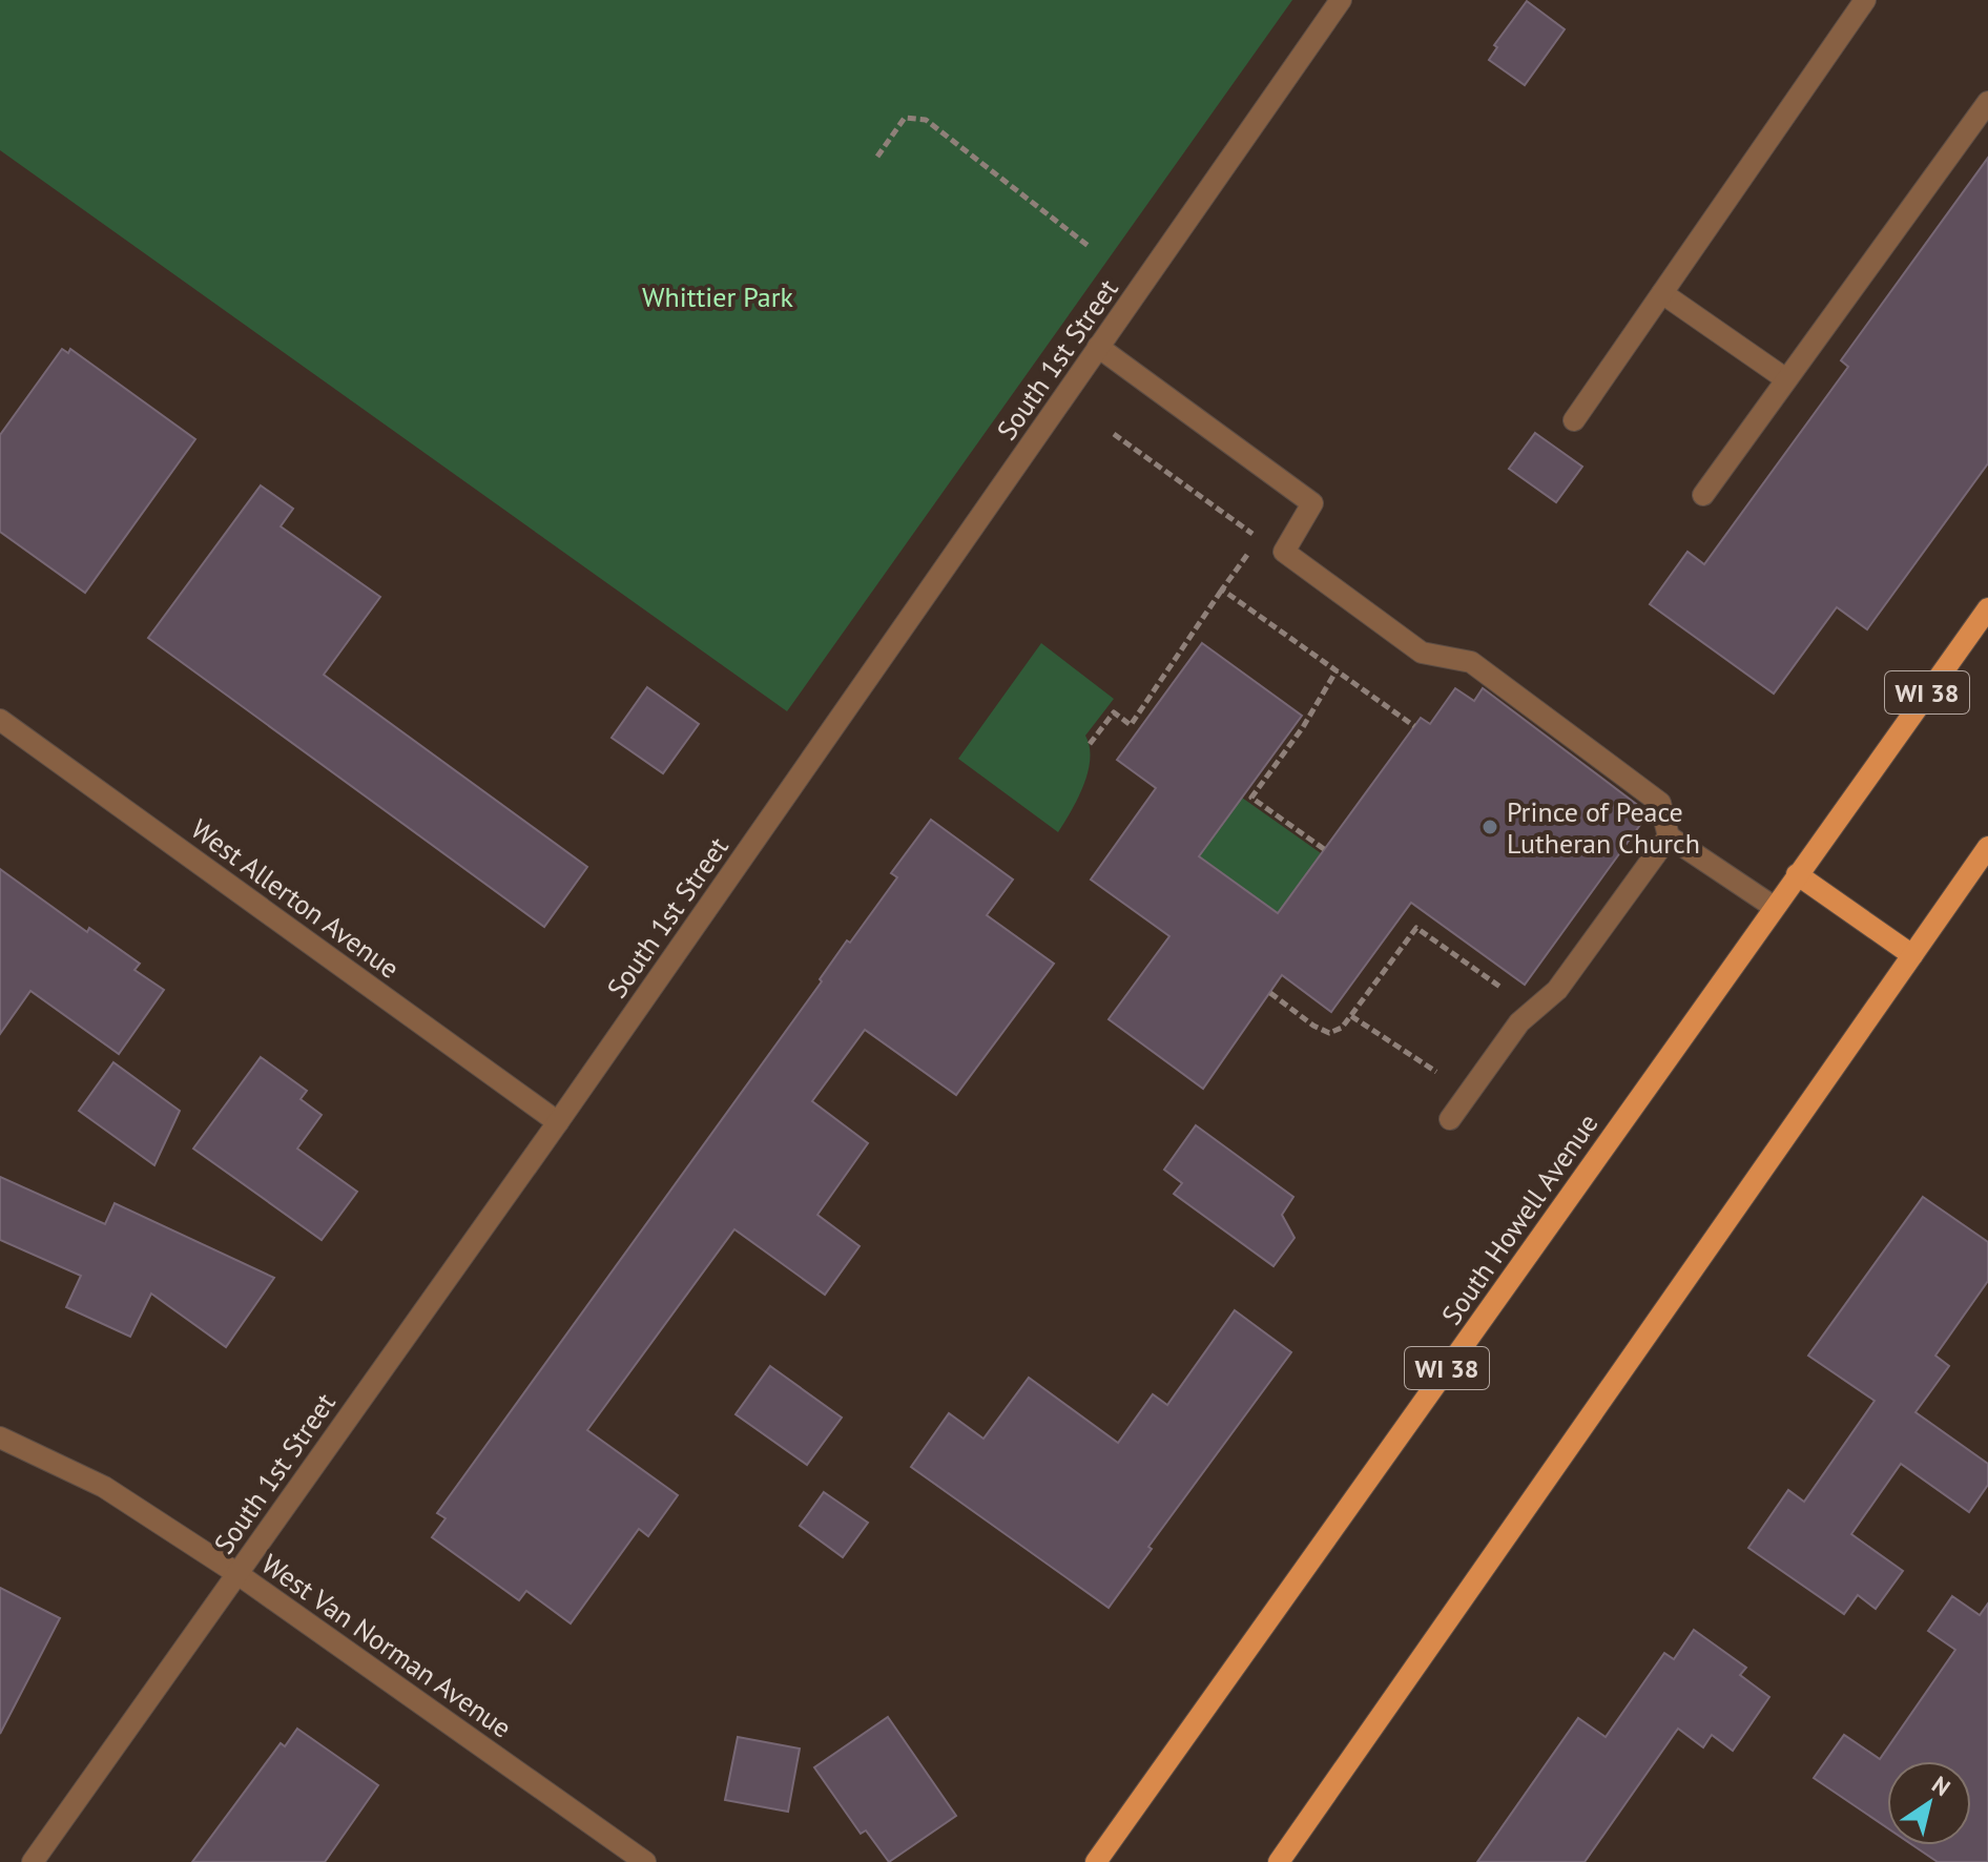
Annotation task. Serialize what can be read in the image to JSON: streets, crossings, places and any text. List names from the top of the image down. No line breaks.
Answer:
{"streets":{"main road":["WI 38","South Howell Avenue"],"street":["South 1st Street","West Allerton Avenue","West Van Norman Avenue"]},"crossings":[["South 1st Street","West Allerton Avenue"],["South 1st Street","West Van Norman Avenue"]],"parks":["Whittier Park"],"places":["Prince of Peace Lutheran Church"],"north":"top right"}
